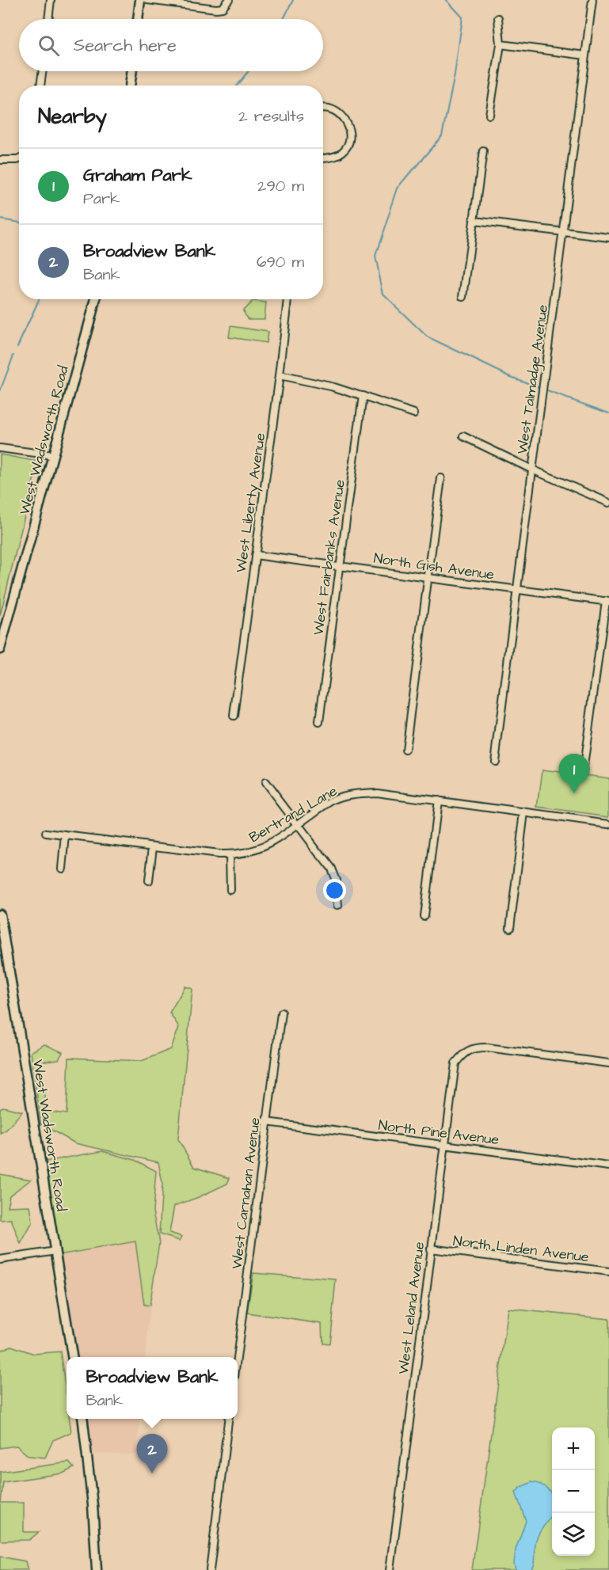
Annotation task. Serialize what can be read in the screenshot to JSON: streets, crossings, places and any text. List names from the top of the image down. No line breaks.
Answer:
{"streets":{"main road":["West Wadsworth Road"],"street":["West Talmadge Avenue","West Liberty Avenue","West Fairbanks Avenue","North Gish Avenue","Bertrand Lane","North Pine Avenue","West Carnahan Avenue","North Linden Avenue","West Leland Avenue"]},"crossings":[["West Talmadge Avenue","North Gish Avenue"],["West Liberty Avenue","North Gish Avenue"],["West Fairbanks Avenue","North Gish Avenue"],["North Pine Avenue","West Carnahan Avenue"],["North Pine Avenue","West Leland Avenue"],["North Linden Avenue","West Leland Avenue"]],"page":{"search":"Search here","heading":["Nearby","2 results"],"list":[{"mark":"1","name":"Graham Park","note":"Park","value":"290 m"},{"mark":"2","name":"Broadview Bank","note":"Bank","value":"690 m"}],"pins":["1","2"],"popup":["Broadview Bank","Bank"],"map_buttons":["+","−"]}}
